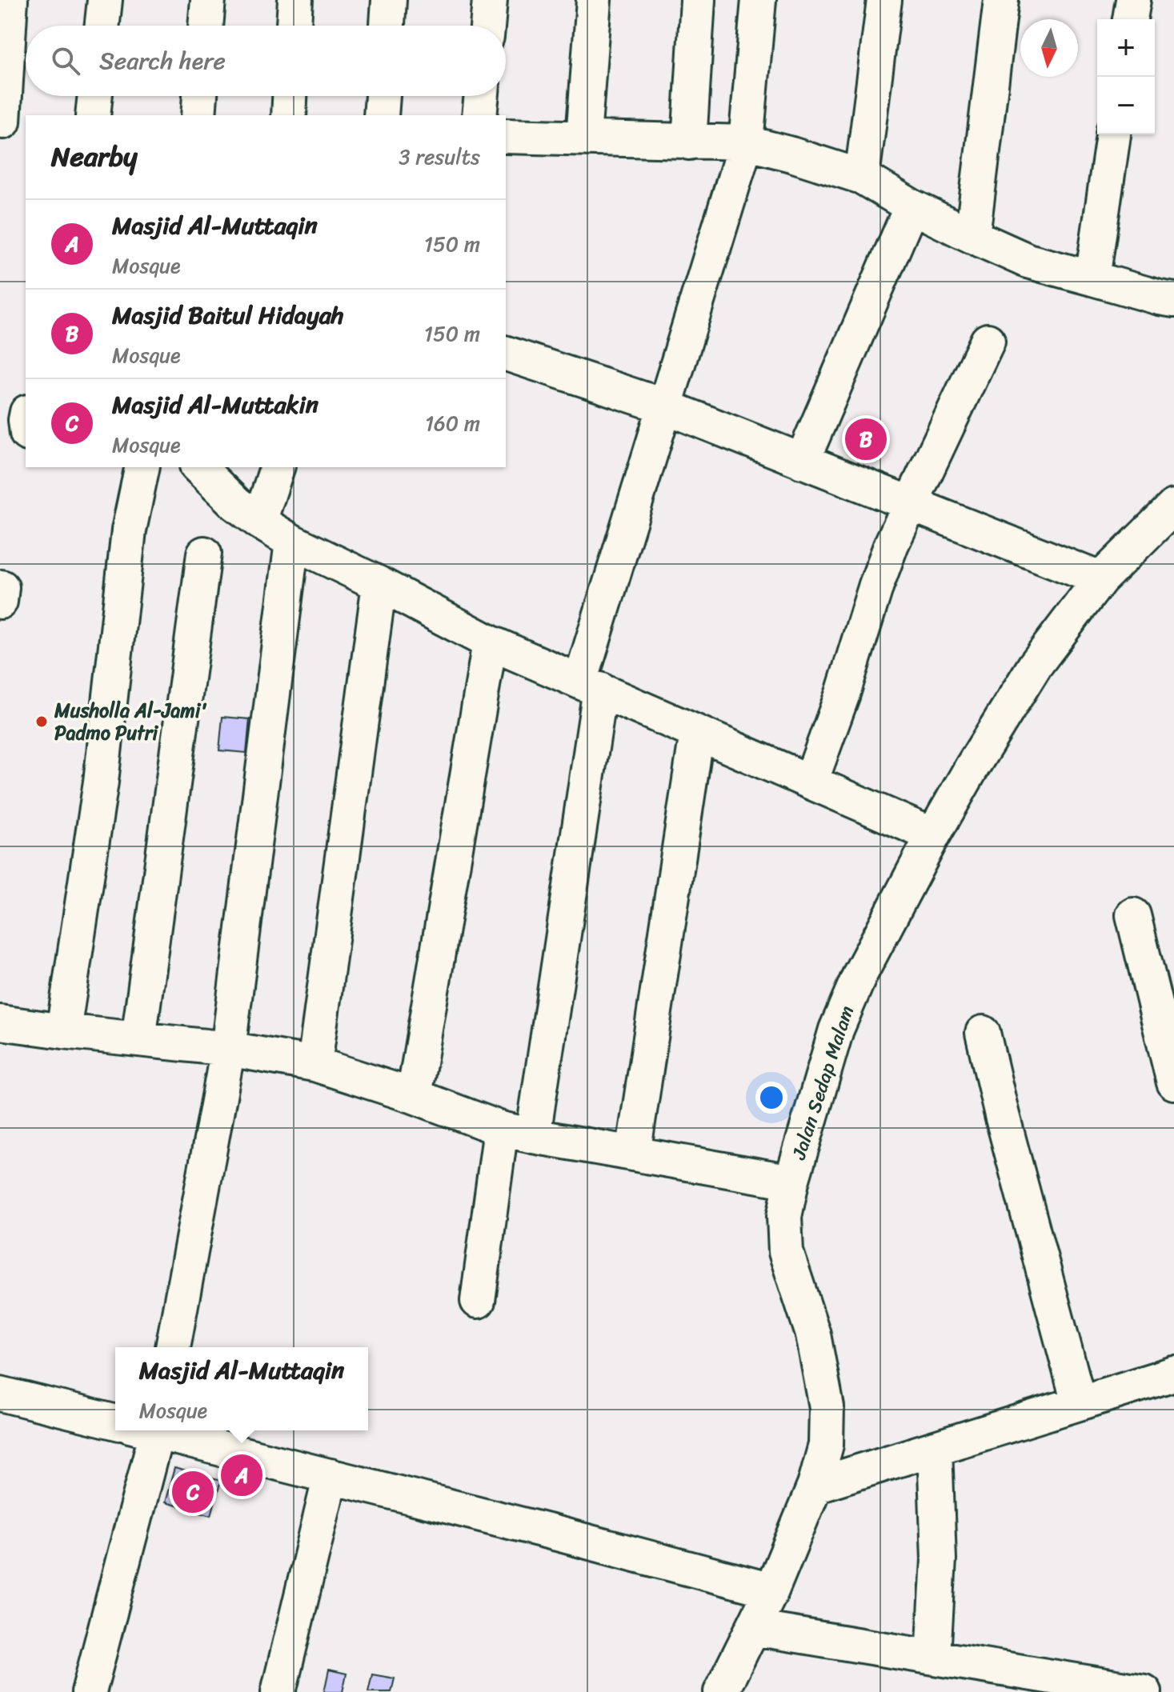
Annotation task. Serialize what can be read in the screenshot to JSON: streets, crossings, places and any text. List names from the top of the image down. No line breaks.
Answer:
{"streets":{"street":["Jalan Sedap Malam"]},"places":["Musholla Al-Jami' Padmo Putri"],"north":"bottom","page":{"map_buttons":["+","−"],"search":"Search here","heading":["Nearby","3 results"],"list":[{"mark":"A","name":"Masjid Al-Muttaqin","note":"Mosque","value":"150 m"},{"mark":"B","name":"Masjid Baitul Hidayah","note":"Mosque","value":"150 m"},{"mark":"C","name":"Masjid Al-Muttakin","note":"Mosque","value":"160 m"}],"pins":["B","A","C"],"popup":["Masjid Al-Muttaqin","Mosque"]}}
